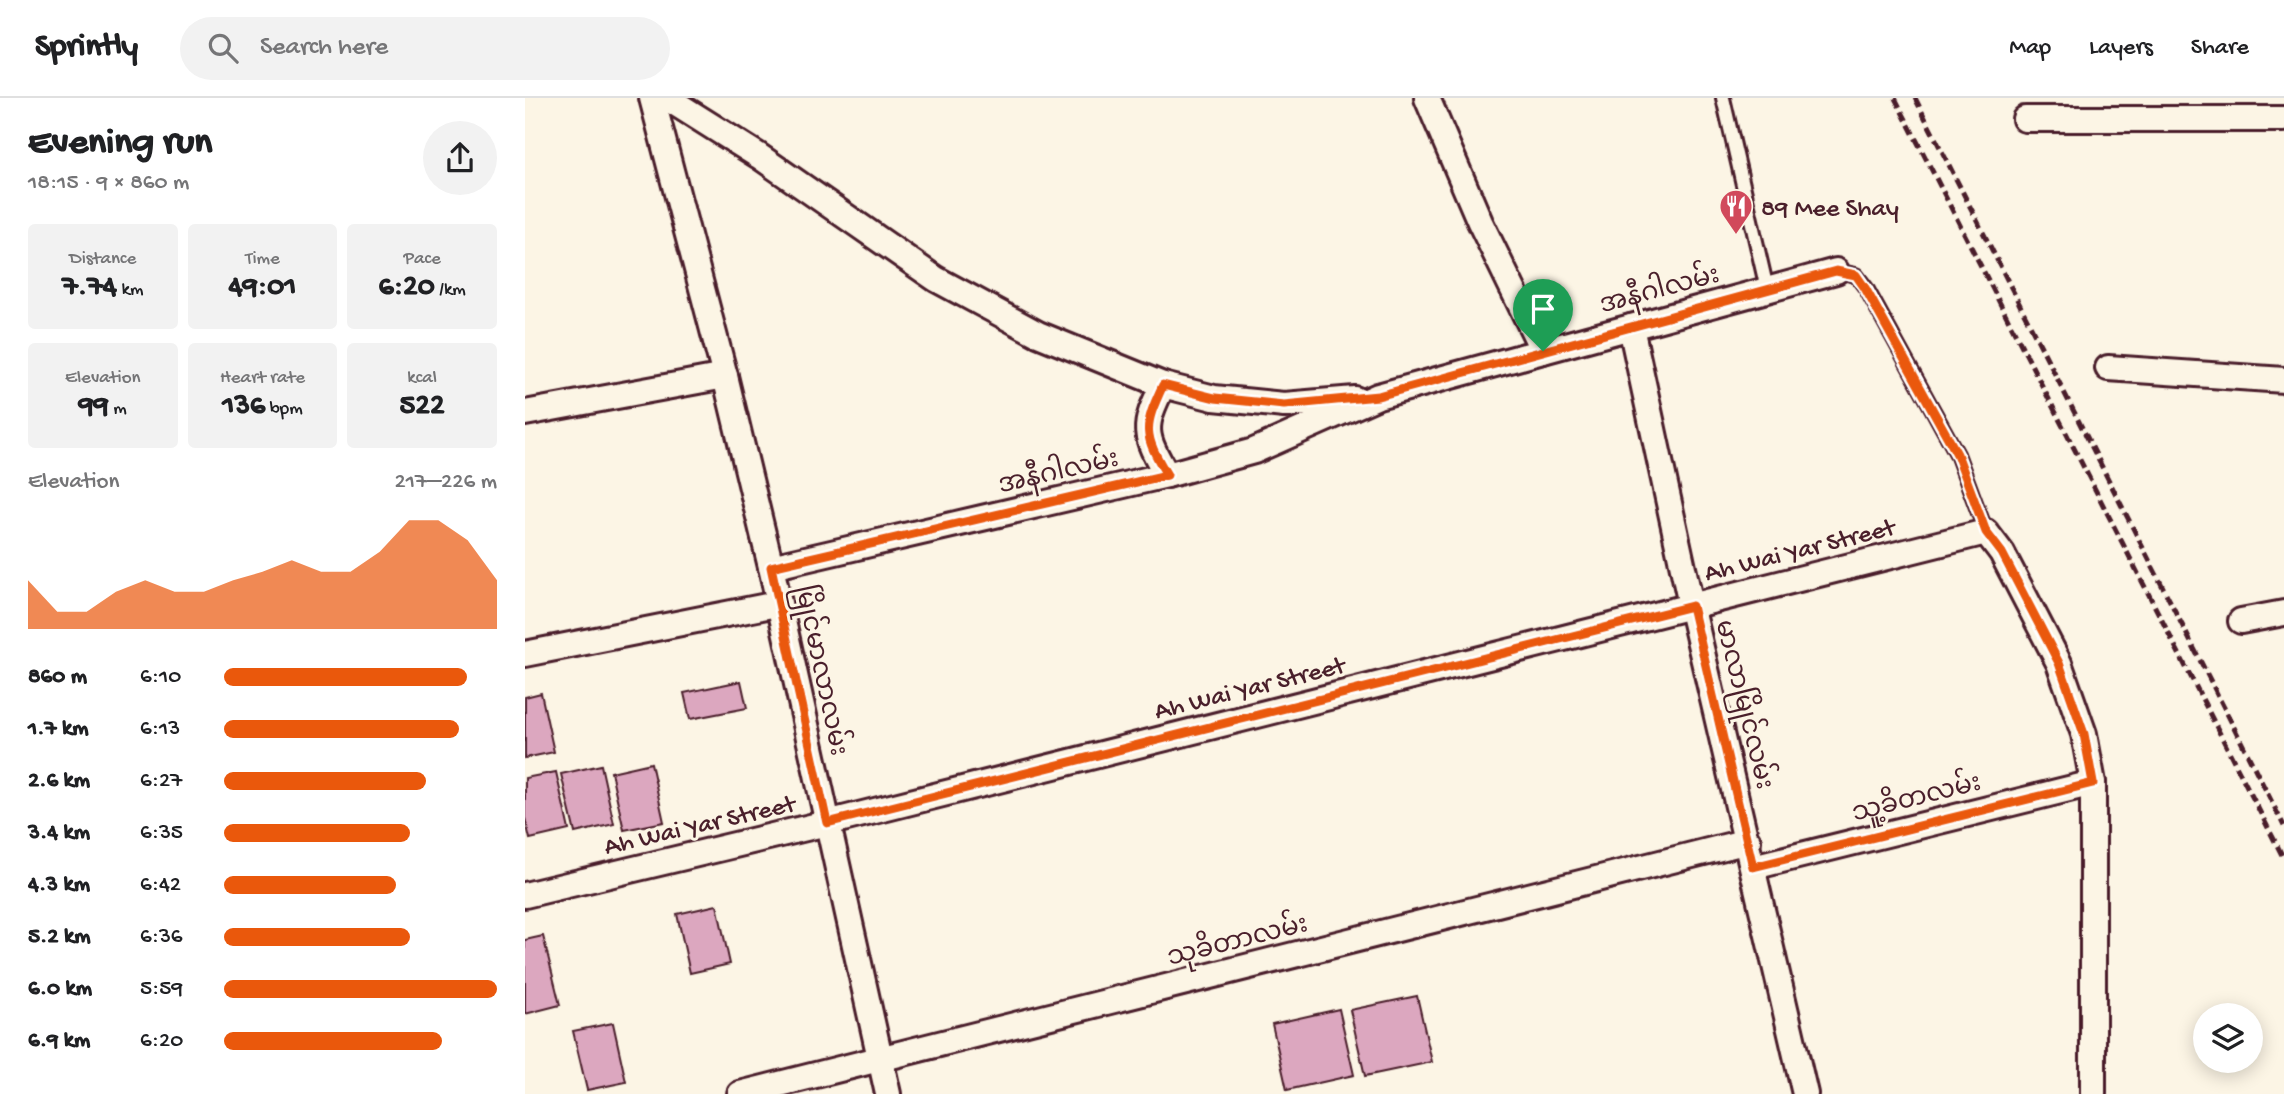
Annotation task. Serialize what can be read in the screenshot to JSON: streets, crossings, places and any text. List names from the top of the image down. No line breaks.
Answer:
{"streets":{"street":["အနီဂါလမ်း","Ah Wai Yar Street","မြိုင်မာလာလမ်း","မာလာမြိုင်လမ်း","သူ့ခိတလမ်း","သုခိတာလမ်း"]},"crossings":[["အနီဂါလမ်း","မြိုင်မာလာလမ်း"],["အနီဂါလမ်း","မာလာမြိုင်လမ်း"],["Ah Wai Yar Street","မြိုင်မာလာလမ်း"],["Ah Wai Yar Street","မာလာမြိုင်လမ်း"],["မြိုင်မာလာလမ်း","သုခိတာလမ်း"],["မာလာမြိုင်လမ်း","သူ့ခိတလမ်း"],["မာလာမြိုင်လမ်း","သုခိတာလမ်း"]],"places":{"restaurant":["89 Mee Shay"]},"page":{"header":"Sprintly","search":"Search here","nav":["Map","Layers","Share"],"heading":["Evening run","18:15 · 9 × 860 m"],"stats":[["Distance","7.74 km"],["Time","49:01"],["Pace","6:20 /km"],["Elevation","99 m"],["Heart rate","136 bpm"],["kcal","522"]],"chart":["Elevation","217–226 m"],"list":[{"name":"860 m","note":"6:10"},{"name":"1.7 km","note":"6:13"},{"name":"2.6 km","note":"6:27"},{"name":"3.4 km","note":"6:35"},{"name":"4.3 km","note":"6:42"},{"name":"5.2 km","note":"6:36"},{"name":"6.0 km","note":"5:59"},{"name":"6.9 km","note":"6:20"}]}}
